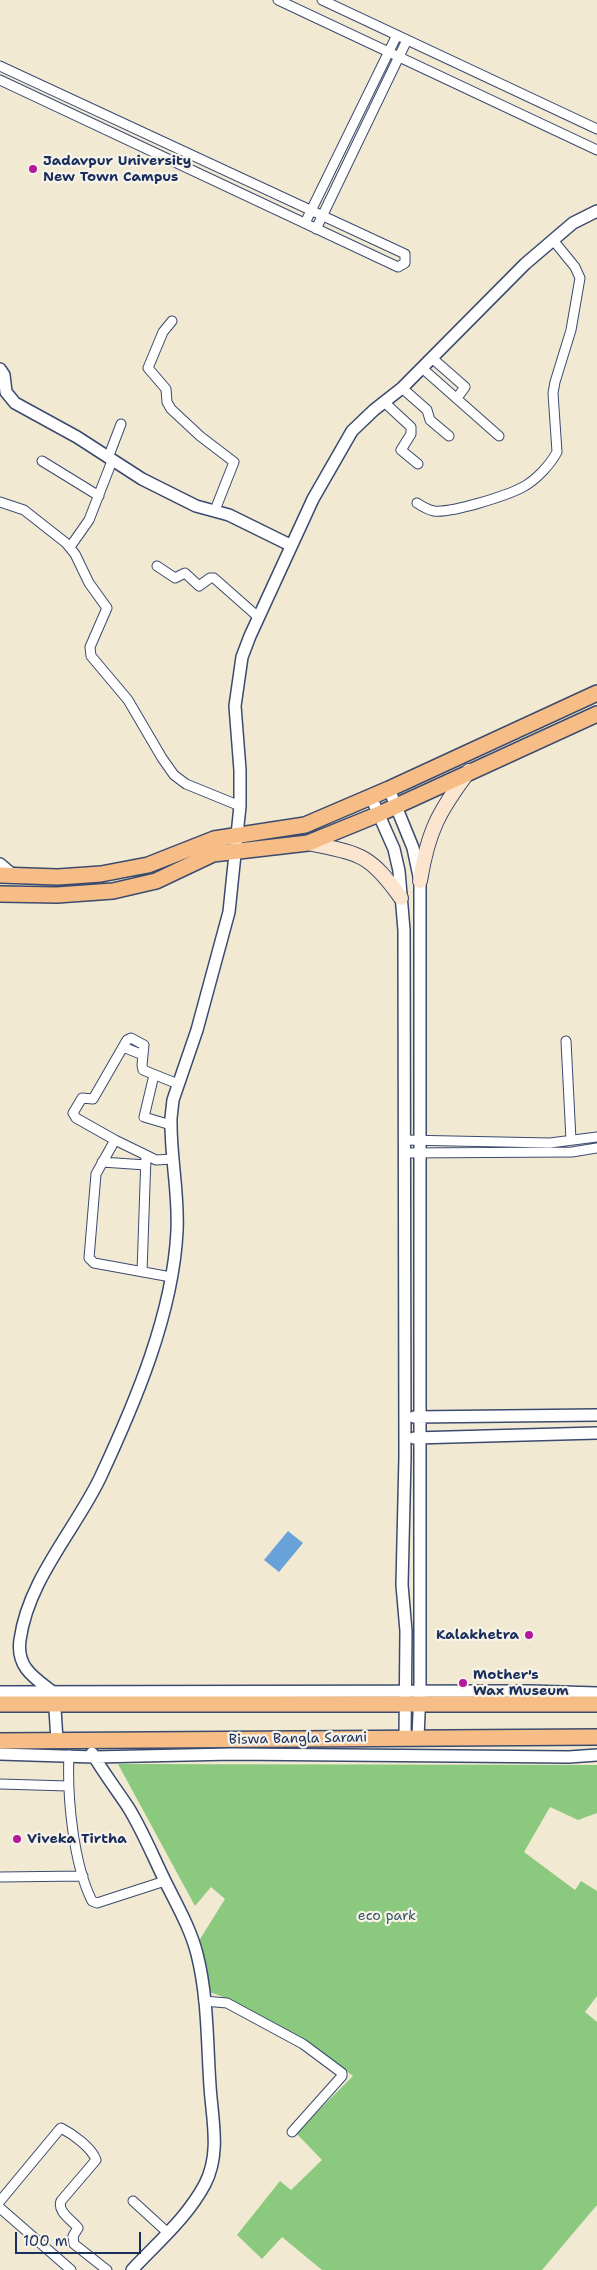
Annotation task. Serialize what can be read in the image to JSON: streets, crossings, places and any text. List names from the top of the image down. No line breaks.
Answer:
{"streets":{"main road":["Biswa Bangla Sarani"]},"parks":["eco park"],"places":["Jadavpur University New Town Campus","Kalakhetra","Mother's Wax Museum","Viveka Tirtha"],"scale_bar":"100 m"}
